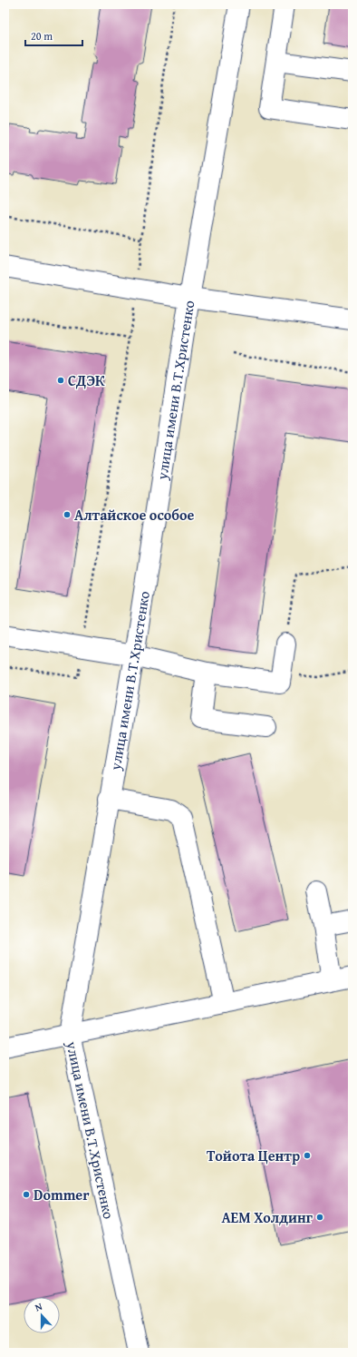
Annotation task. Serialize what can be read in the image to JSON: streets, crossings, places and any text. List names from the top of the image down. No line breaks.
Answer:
{"streets":{"street":["улица имени В.Т.Христенко"]},"places":["СДЭК","Алтайское особое","Тойота Центр","Dommer","АЕМ Холдинг"],"scale_bar":"20 m","north":"top"}
